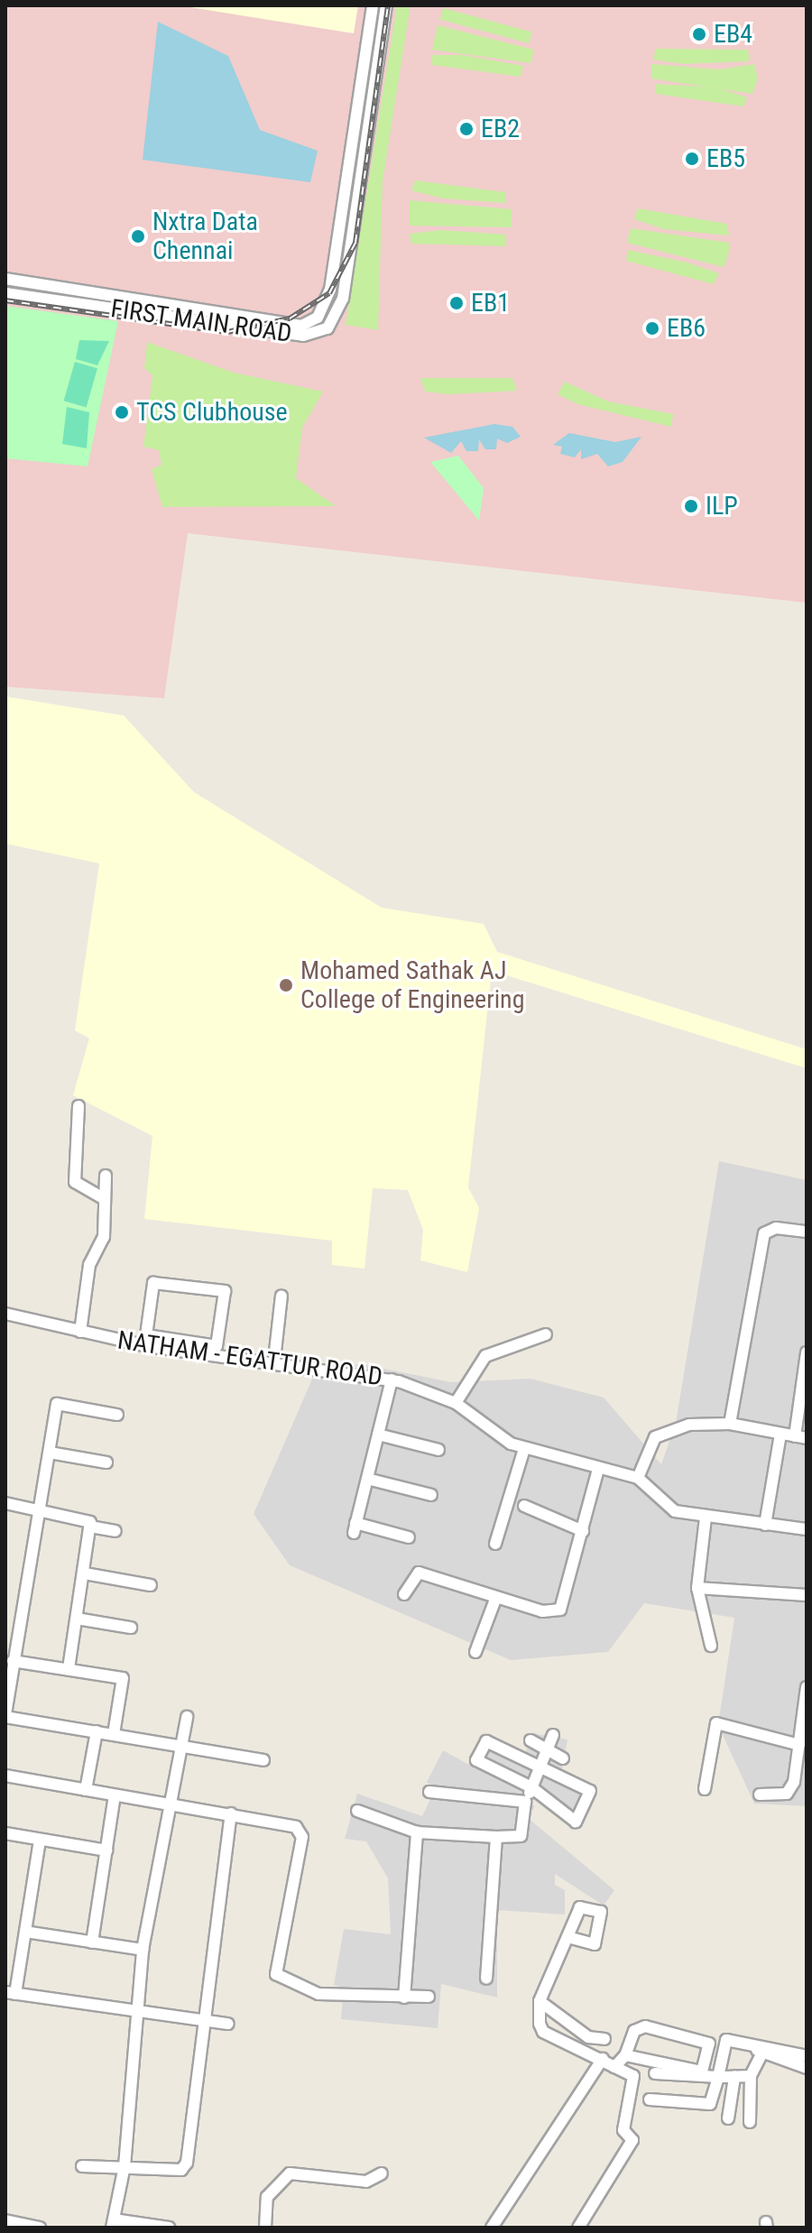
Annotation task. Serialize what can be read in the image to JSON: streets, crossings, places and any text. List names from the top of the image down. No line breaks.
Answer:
{"streets":{"street":["FIRST MAIN ROAD","NATHAM - EGATTUR ROAD"]},"places":["EB4","EB2","EB5","Nxtra Data Chennai","EB1","EB6","TCS Clubhouse","ILP","Mohamed Sathak AJ College of Engineering"]}
